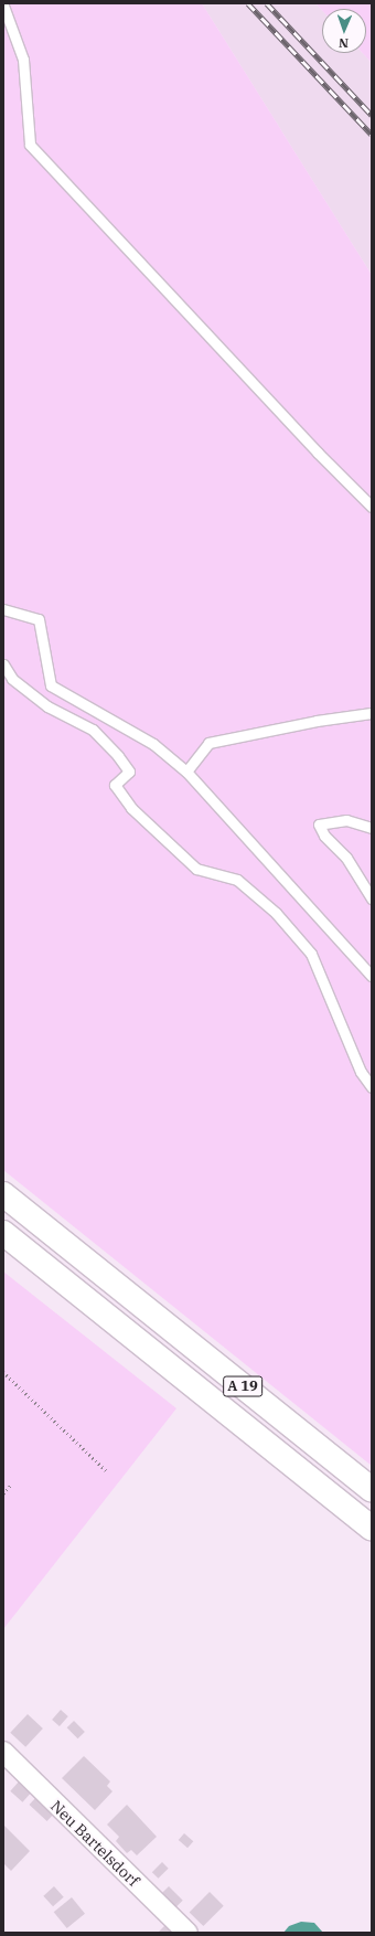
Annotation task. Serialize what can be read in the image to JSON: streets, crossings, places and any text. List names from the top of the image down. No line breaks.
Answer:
{"streets":{"highway":["A 19"],"street":["Neu Bartelsdorf"]},"north":"bottom"}
